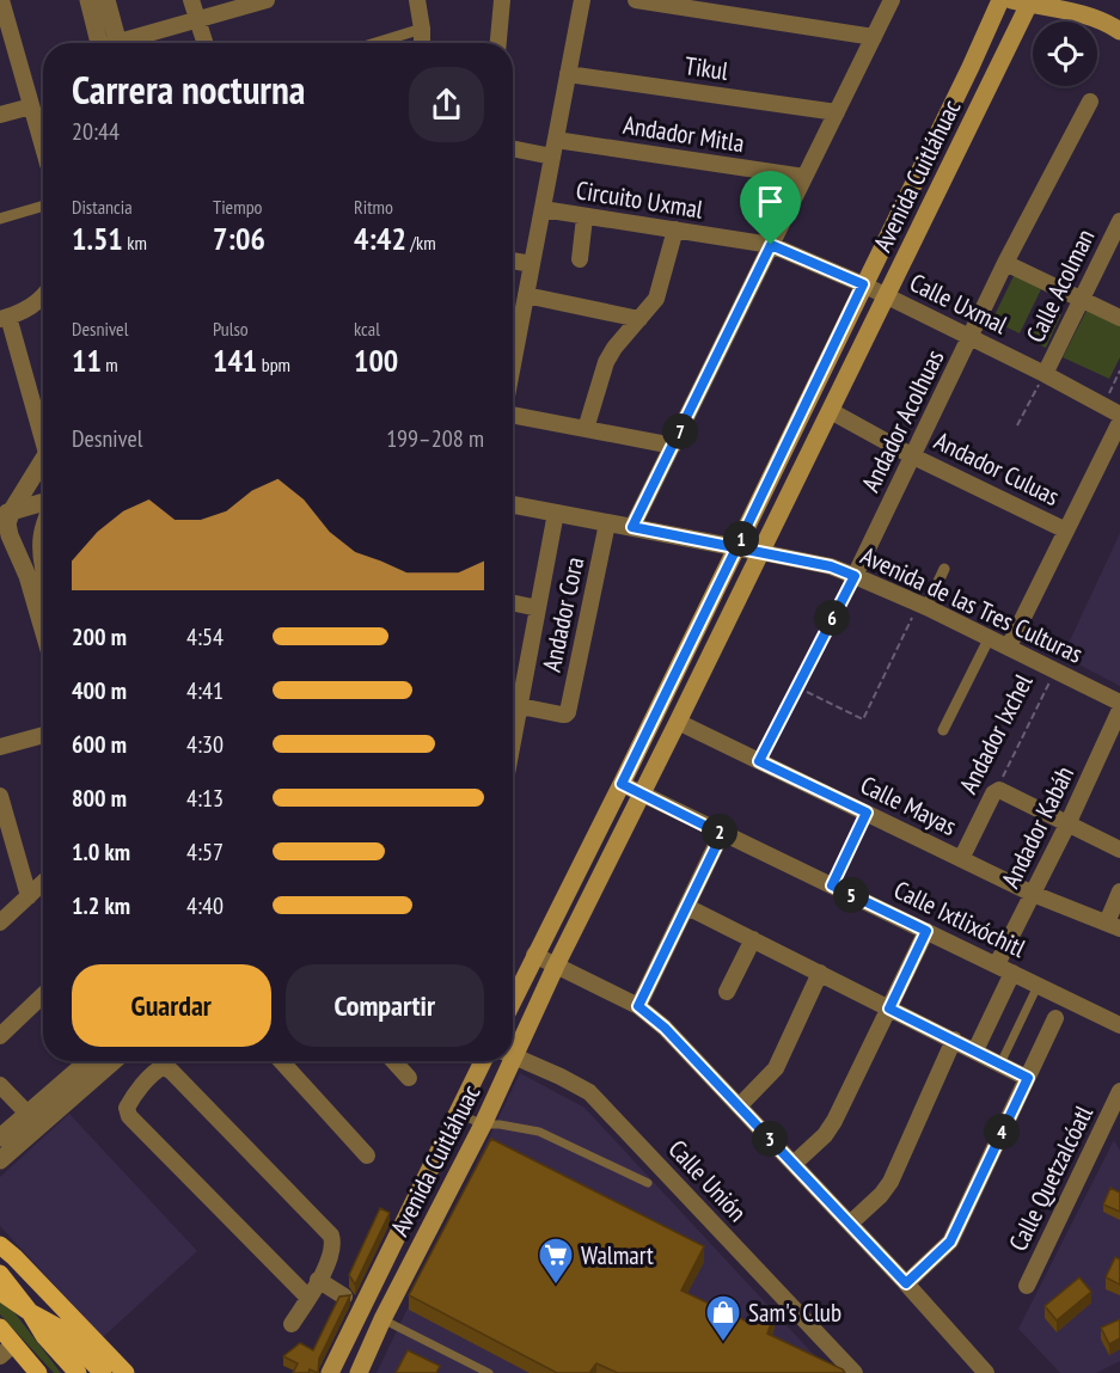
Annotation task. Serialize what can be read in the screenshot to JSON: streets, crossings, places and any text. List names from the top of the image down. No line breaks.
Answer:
{"streets":{"main road":["Avenida Cuitláhuac"],"street":["Tikul","Andador Mitla","Circuito Uxmal","Calle Acolman","Calle Uxmal","Andador Acolhuas","Andador Culuas","Avenida de las Tres Culturas","Andador Cora","Andador Ixchel","Calle Mayas","Andador Kabáh","Calle Ixtlixóchitl","Calle Quetzalcóatl","Calle Unión"]},"crossings":[["Tikul","Circuito Uxmal"],["Andador Mitla","Circuito Uxmal"],["Avenida Cuitláhuac","Calle Uxmal"],["Avenida Cuitláhuac","Andador Culuas"],["Avenida Cuitláhuac","Avenida de las Tres Culturas"],["Avenida Cuitláhuac","Calle Mayas"],["Avenida Cuitláhuac","Calle Ixtlixóchitl"],["Circuito Uxmal","Calle Uxmal"],["Calle Acolman","Calle Uxmal"],["Calle Uxmal","Andador Acolhuas"],["Andador Acolhuas","Andador Culuas"],["Andador Acolhuas","Avenida de las Tres Culturas"],["Andador Acolhuas","Calle Mayas"],["Avenida de las Tres Culturas","Andador Cora"],["Avenida de las Tres Culturas","Andador Ixchel"],["Andador Ixchel","Calle Mayas"],["Calle Mayas","Andador Kabáh"],["Andador Kabáh","Calle Ixtlixóchitl"]],"places":{"supermarket":["Walmart"],"shop":["Sam's Club"]},"page":{"heading":["Carrera nocturna","20:44"],"stats":[["Distancia","1.51 km"],["Tiempo","7:06"],["Ritmo","4:42 /km"],["Desnivel","11 m"],["Pulso","141 bpm"],["kcal","100"]],"chart":["Desnivel","199–208 m"],"pins":["7","1","6","2","5","4","3"],"list":[{"name":"200 m","note":"4:54"},{"name":"400 m","note":"4:41"},{"name":"600 m","note":"4:30"},{"name":"800 m","note":"4:13"},{"name":"1.0 km","note":"4:57"},{"name":"1.2 km","note":"4:40"}],"buttons":["Guardar","Compartir"]}}
